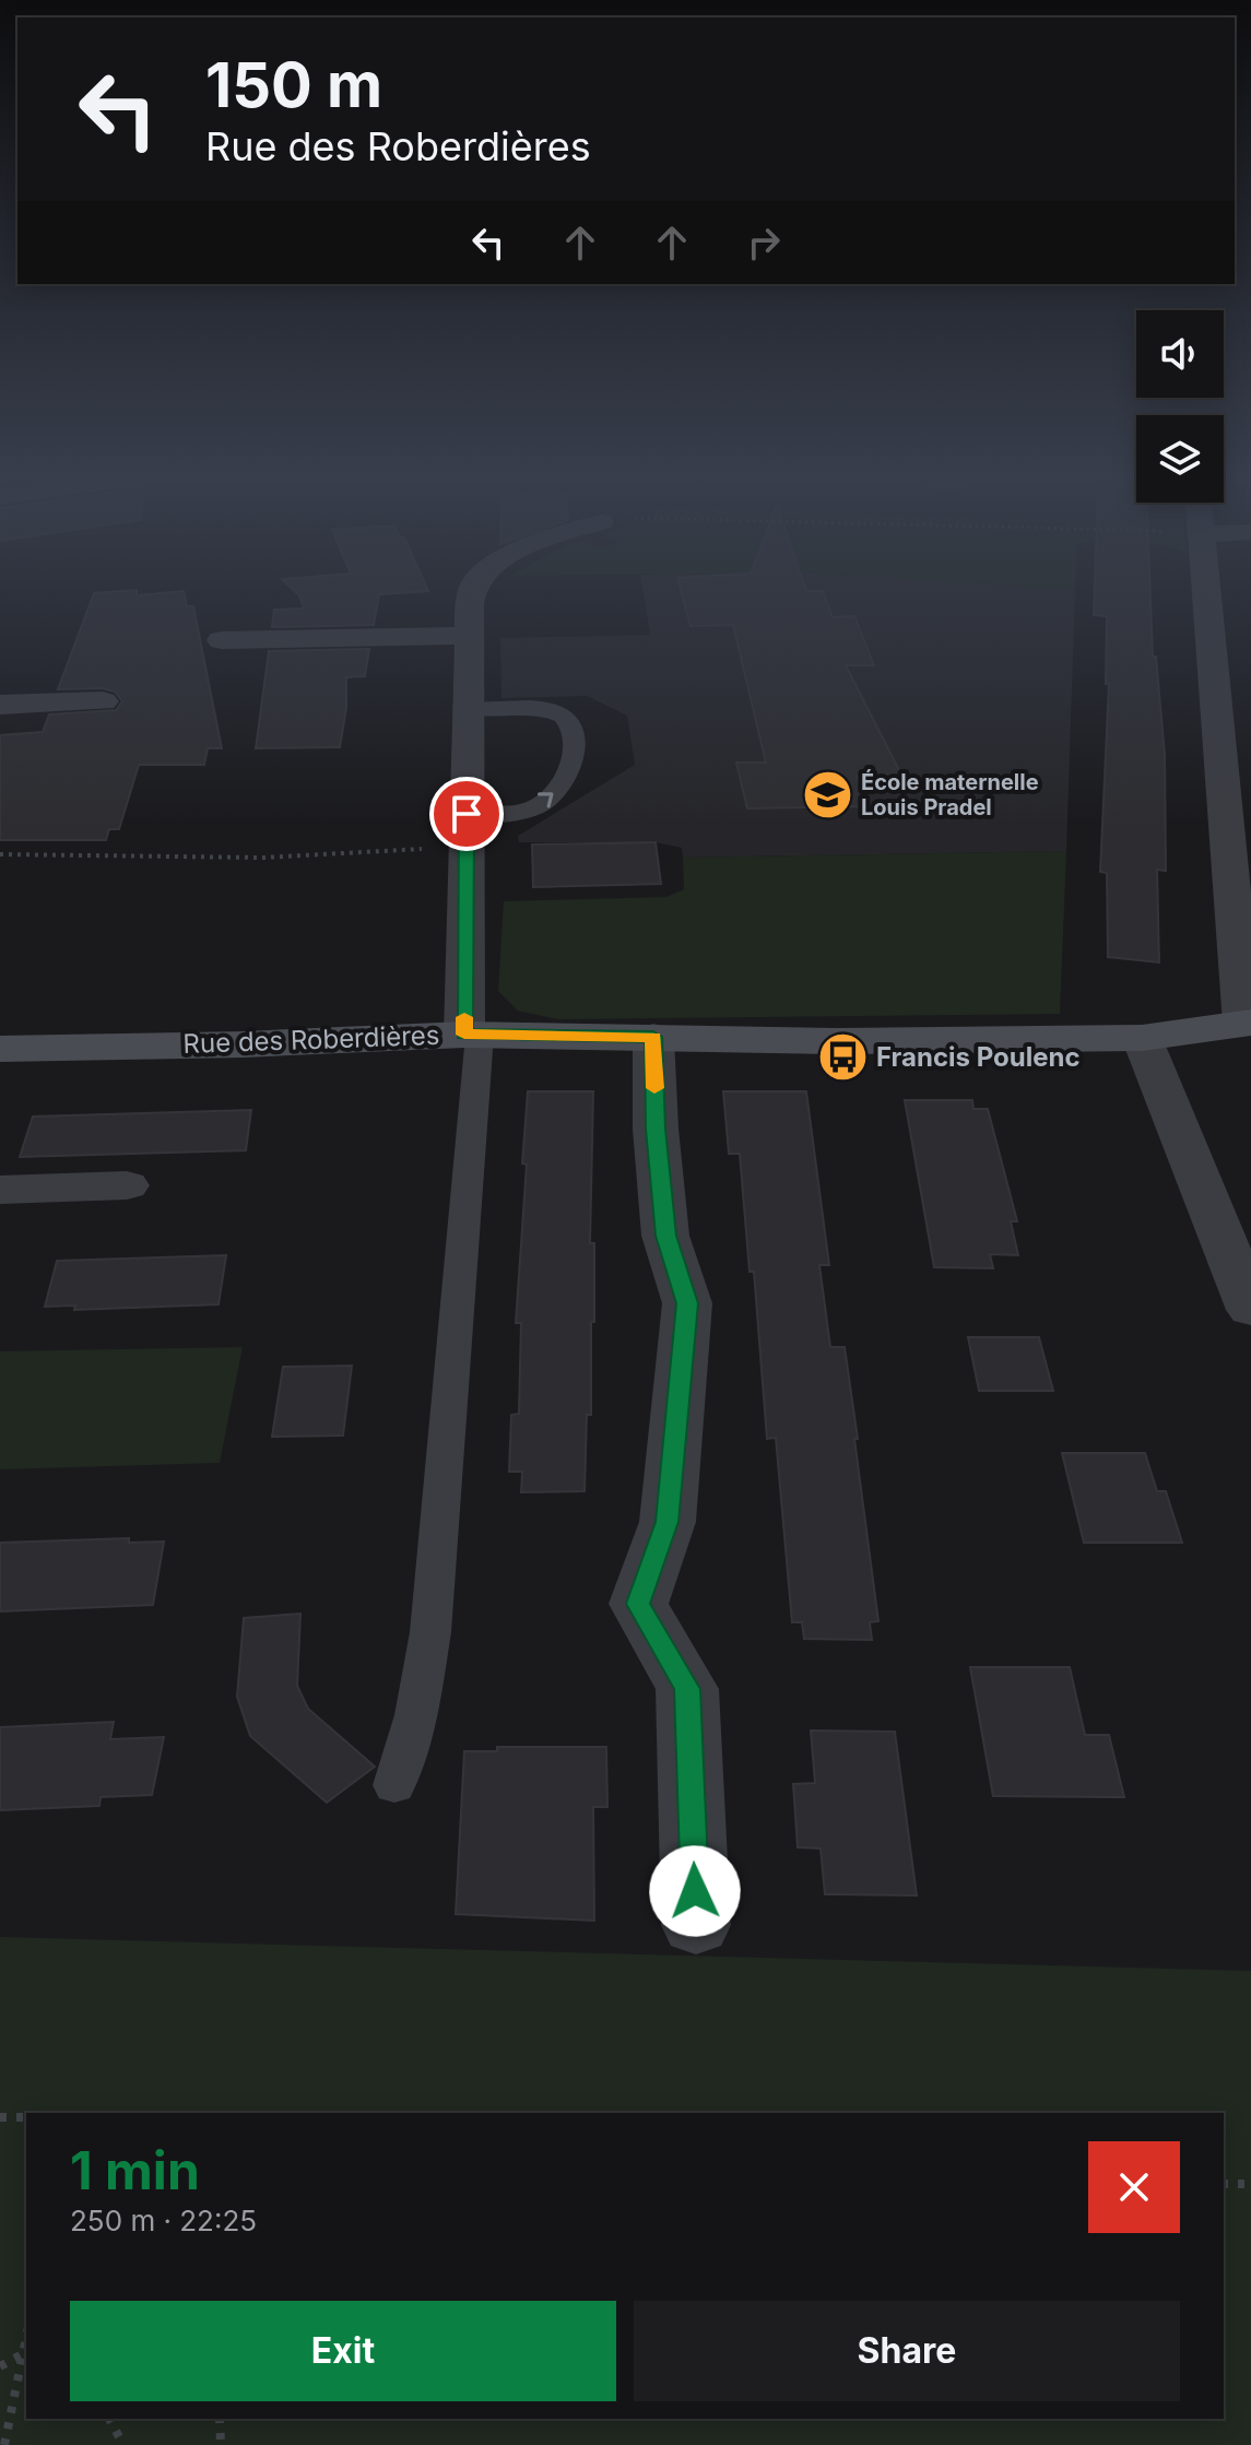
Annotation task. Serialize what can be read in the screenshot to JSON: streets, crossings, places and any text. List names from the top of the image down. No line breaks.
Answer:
{"streets":{"street":["Rue des Roberdières"]},"places":{"school or university":["École maternelle Louis Pradel"],"bus stop":["Francis Poulenc"]},"page":{"turn":["150 m","Rue des Roberdières"],"heading":["1 min","250 m · 22:25"],"buttons":["Exit","Share"]}}
